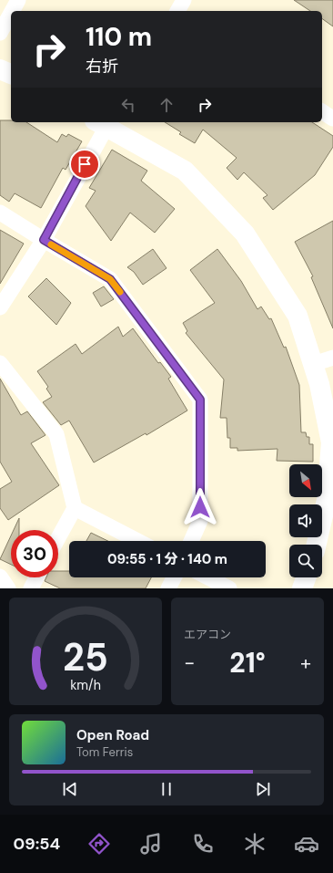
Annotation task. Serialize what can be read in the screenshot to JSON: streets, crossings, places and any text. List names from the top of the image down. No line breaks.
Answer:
{"north":"bottom right","page":{"turn":["110 m","右折"],"limit":"30","trip":"09:55 · 1 分 · 140 m","tile":"エアコン","heat":["−","21°","+"],"song":["Open Road","Tom Ferris"],"tabs":"09:54","gauge":["25","km/h"]}}
